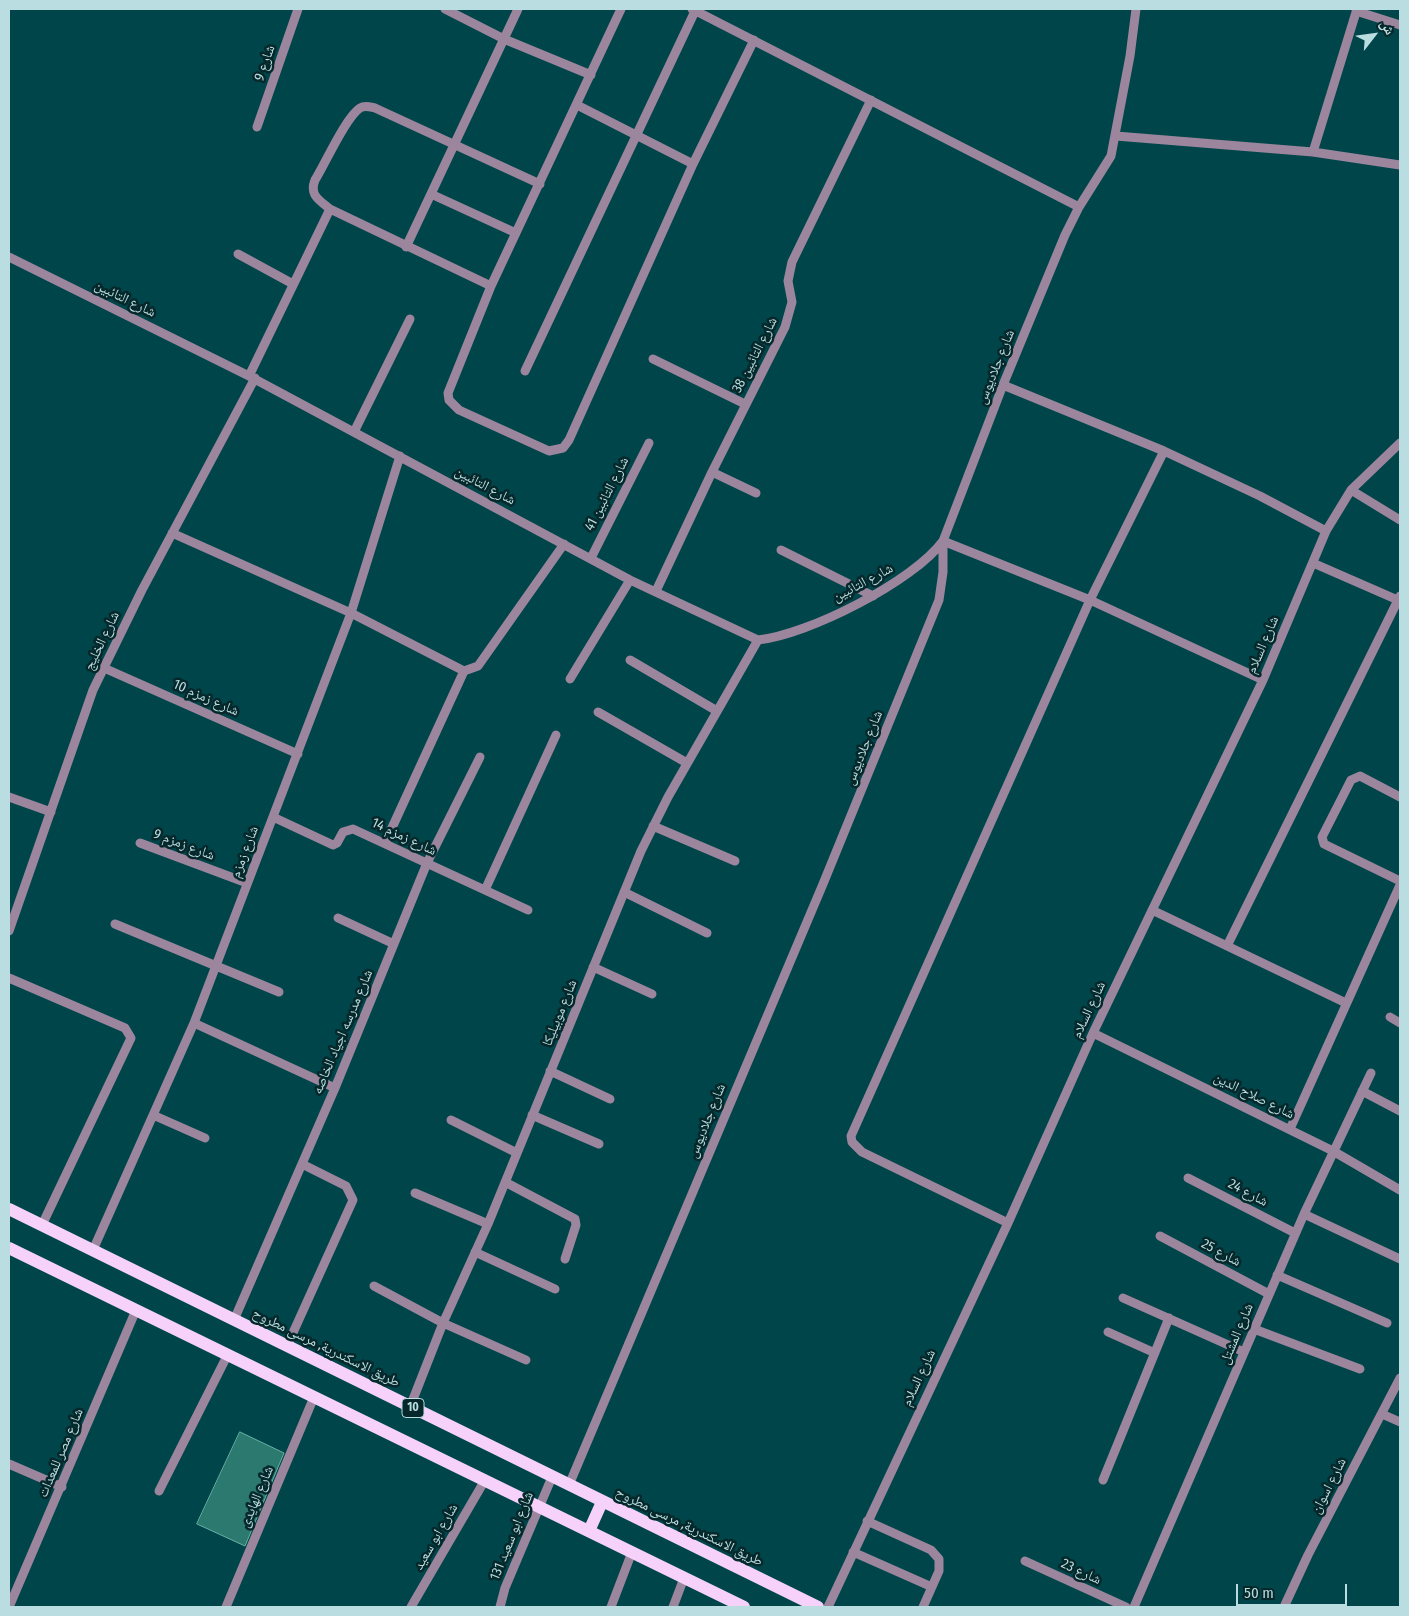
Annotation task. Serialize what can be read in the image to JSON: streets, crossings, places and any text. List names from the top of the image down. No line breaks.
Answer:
{"streets":{"main road":["طريق الاسكندرية, مرسى مطروح","10"],"street":["شارع 9","شارع التائبين","شارع التائبين 38","شارع جلاديوس","شارع التائبين 41","شارع الخليج","شارع السلام","شارع زمزم 10","شارع زمزم 14","شارع زمزم 9","شارع زمزم","شارع موبيليكا","شارع مدرسه اجياد الخاصه","شارع صلاح الدين","شارع 24","شارع 25","شارع المشتل","شارع مصر للمعدات","شارع اسوان","شارع الهايدى","شارع ابو سعيد 131","شارع ابو سعيد","شارع 23"]},"crossings":[["شارع التائبين","شارع التائبين 38"],["شارع التائبين","شارع جلاديوس"],["شارع التائبين","شارع التائبين 41"],["شارع التائبين","شارع الخليج"],["شارع التائبين","شارع زمزم"],["شارع التائبين","شارع موبيليكا"],["شارع جلاديوس","طريق الاسكندرية, مرسى مطروح"],["شارع الخليج","شارع زمزم 10"],["شارع السلام","شارع صلاح الدين"],["شارع زمزم 10","شارع زمزم"],["شارع زمزم 14","شارع زمزم"],["شارع زمزم 14","شارع مدرسه اجياد الخاصه"],["شارع زمزم 9","شارع زمزم"],["شارع زمزم","طريق الاسكندرية, مرسى مطروح"],["شارع موبيليكا","طريق الاسكندرية, مرسى مطروح"],["شارع مدرسه اجياد الخاصه","طريق الاسكندرية, مرسى مطروح"],["شارع صلاح الدين","شارع المشتل"],["شارع 24","شارع المشتل"],["شارع 25","شارع المشتل"],["طريق الاسكندرية, مرسى مطروح","شارع ابو سعيد 131"],["10","شارع مصر للمعدات"],["10","شارع الهايدى"],["10","شارع ابو سعيد 131"],["10","شارع ابو سعيد"]],"scale_bar":"50 m","north":"top right"}
